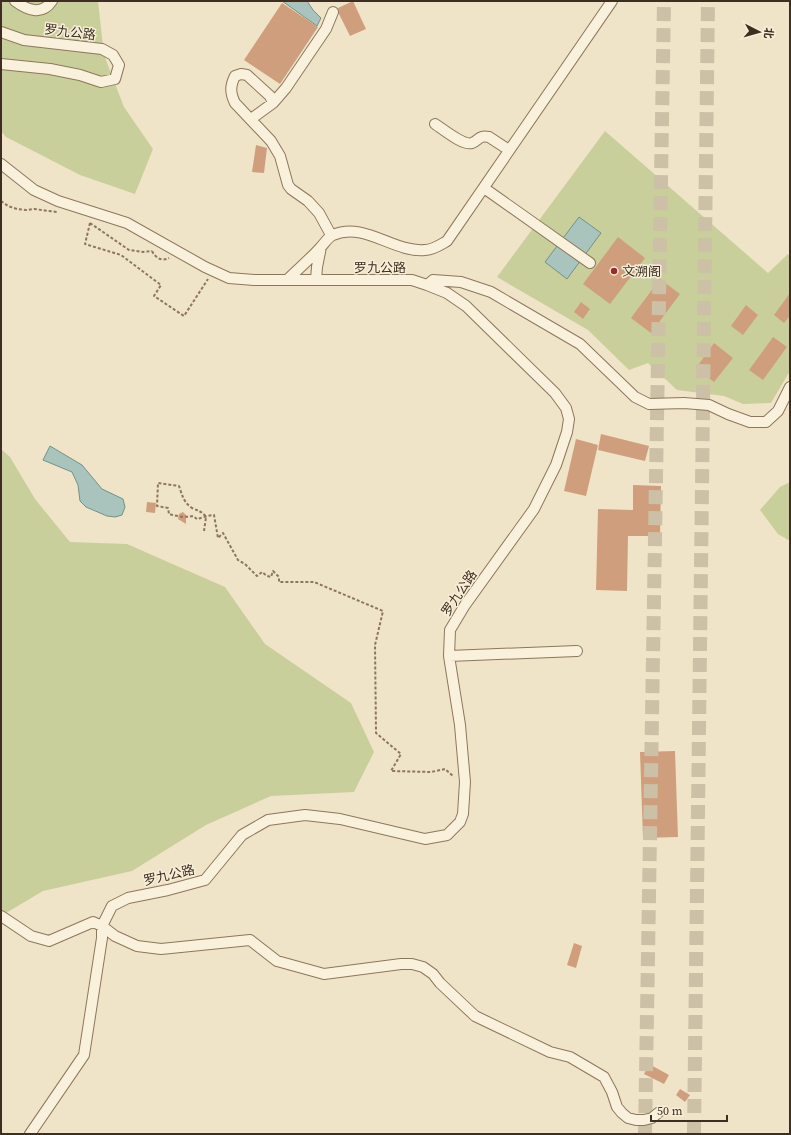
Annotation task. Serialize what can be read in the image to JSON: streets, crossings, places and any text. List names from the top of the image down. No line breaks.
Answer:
{"streets":{"street":["罗九公路"]},"places":["文溯阁"],"scale_bar":"50 m","north":"right"}
